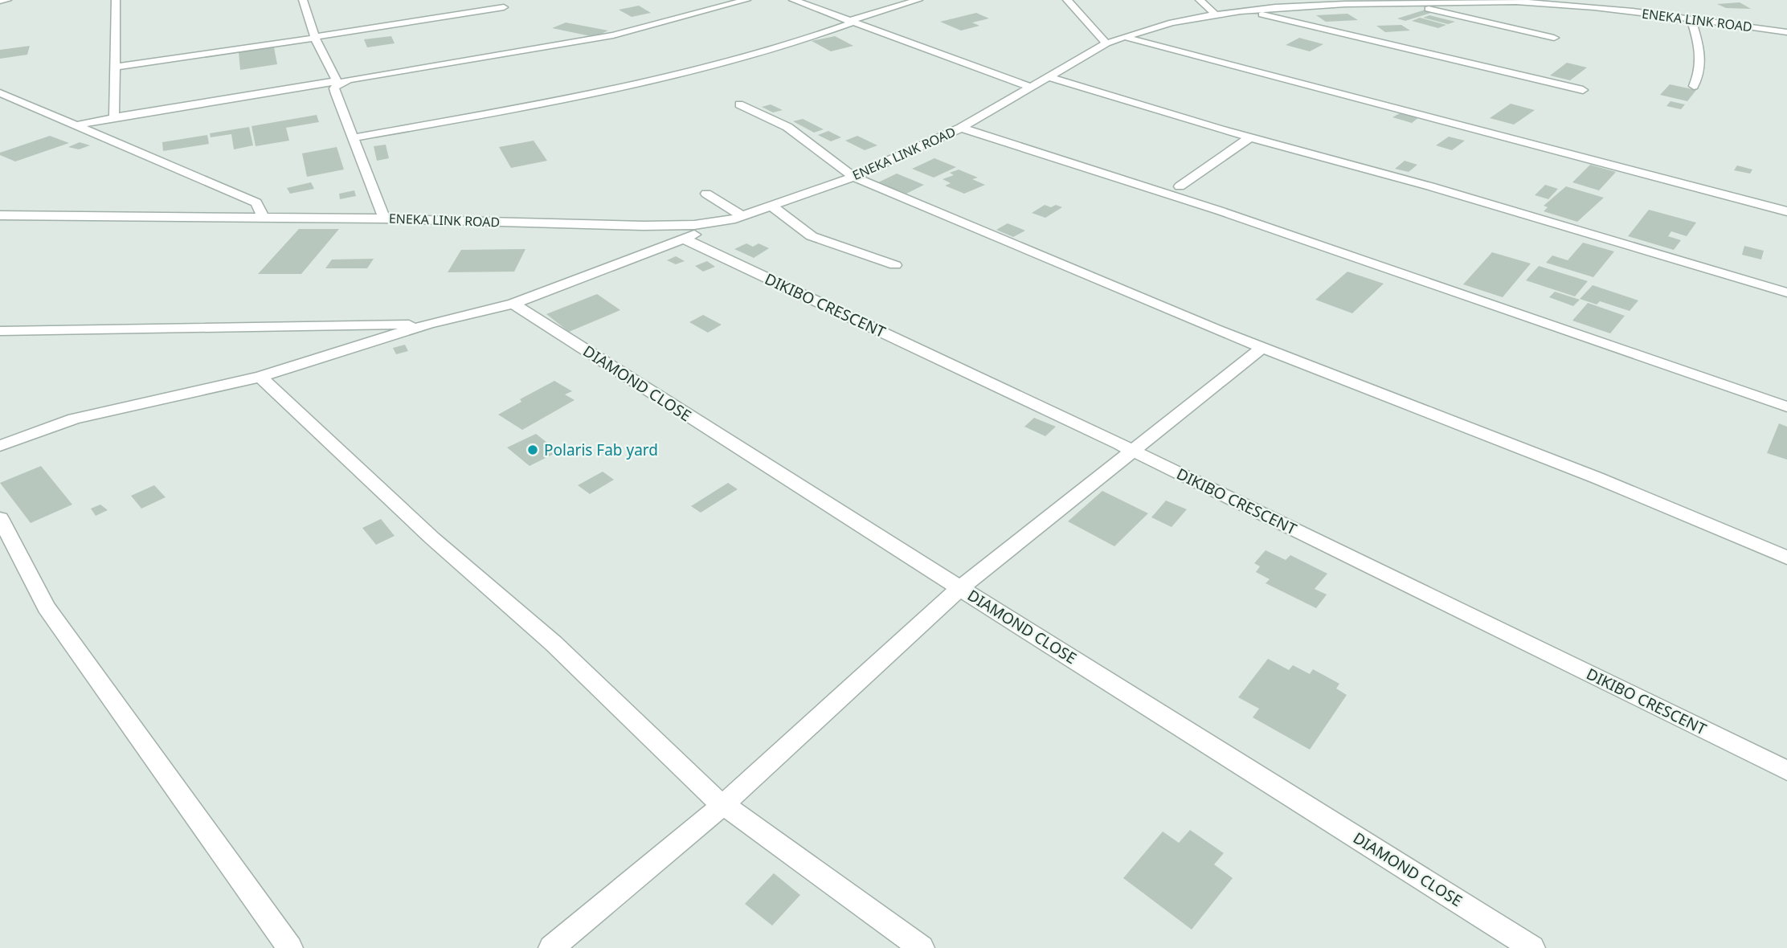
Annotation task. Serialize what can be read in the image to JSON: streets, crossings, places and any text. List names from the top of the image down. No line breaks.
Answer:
{"streets":{"street":["ENEKA LINK ROAD","DIKIBO CRESCENT","DIAMOND CLOSE"]},"places":["Polaris Fab yard"]}
